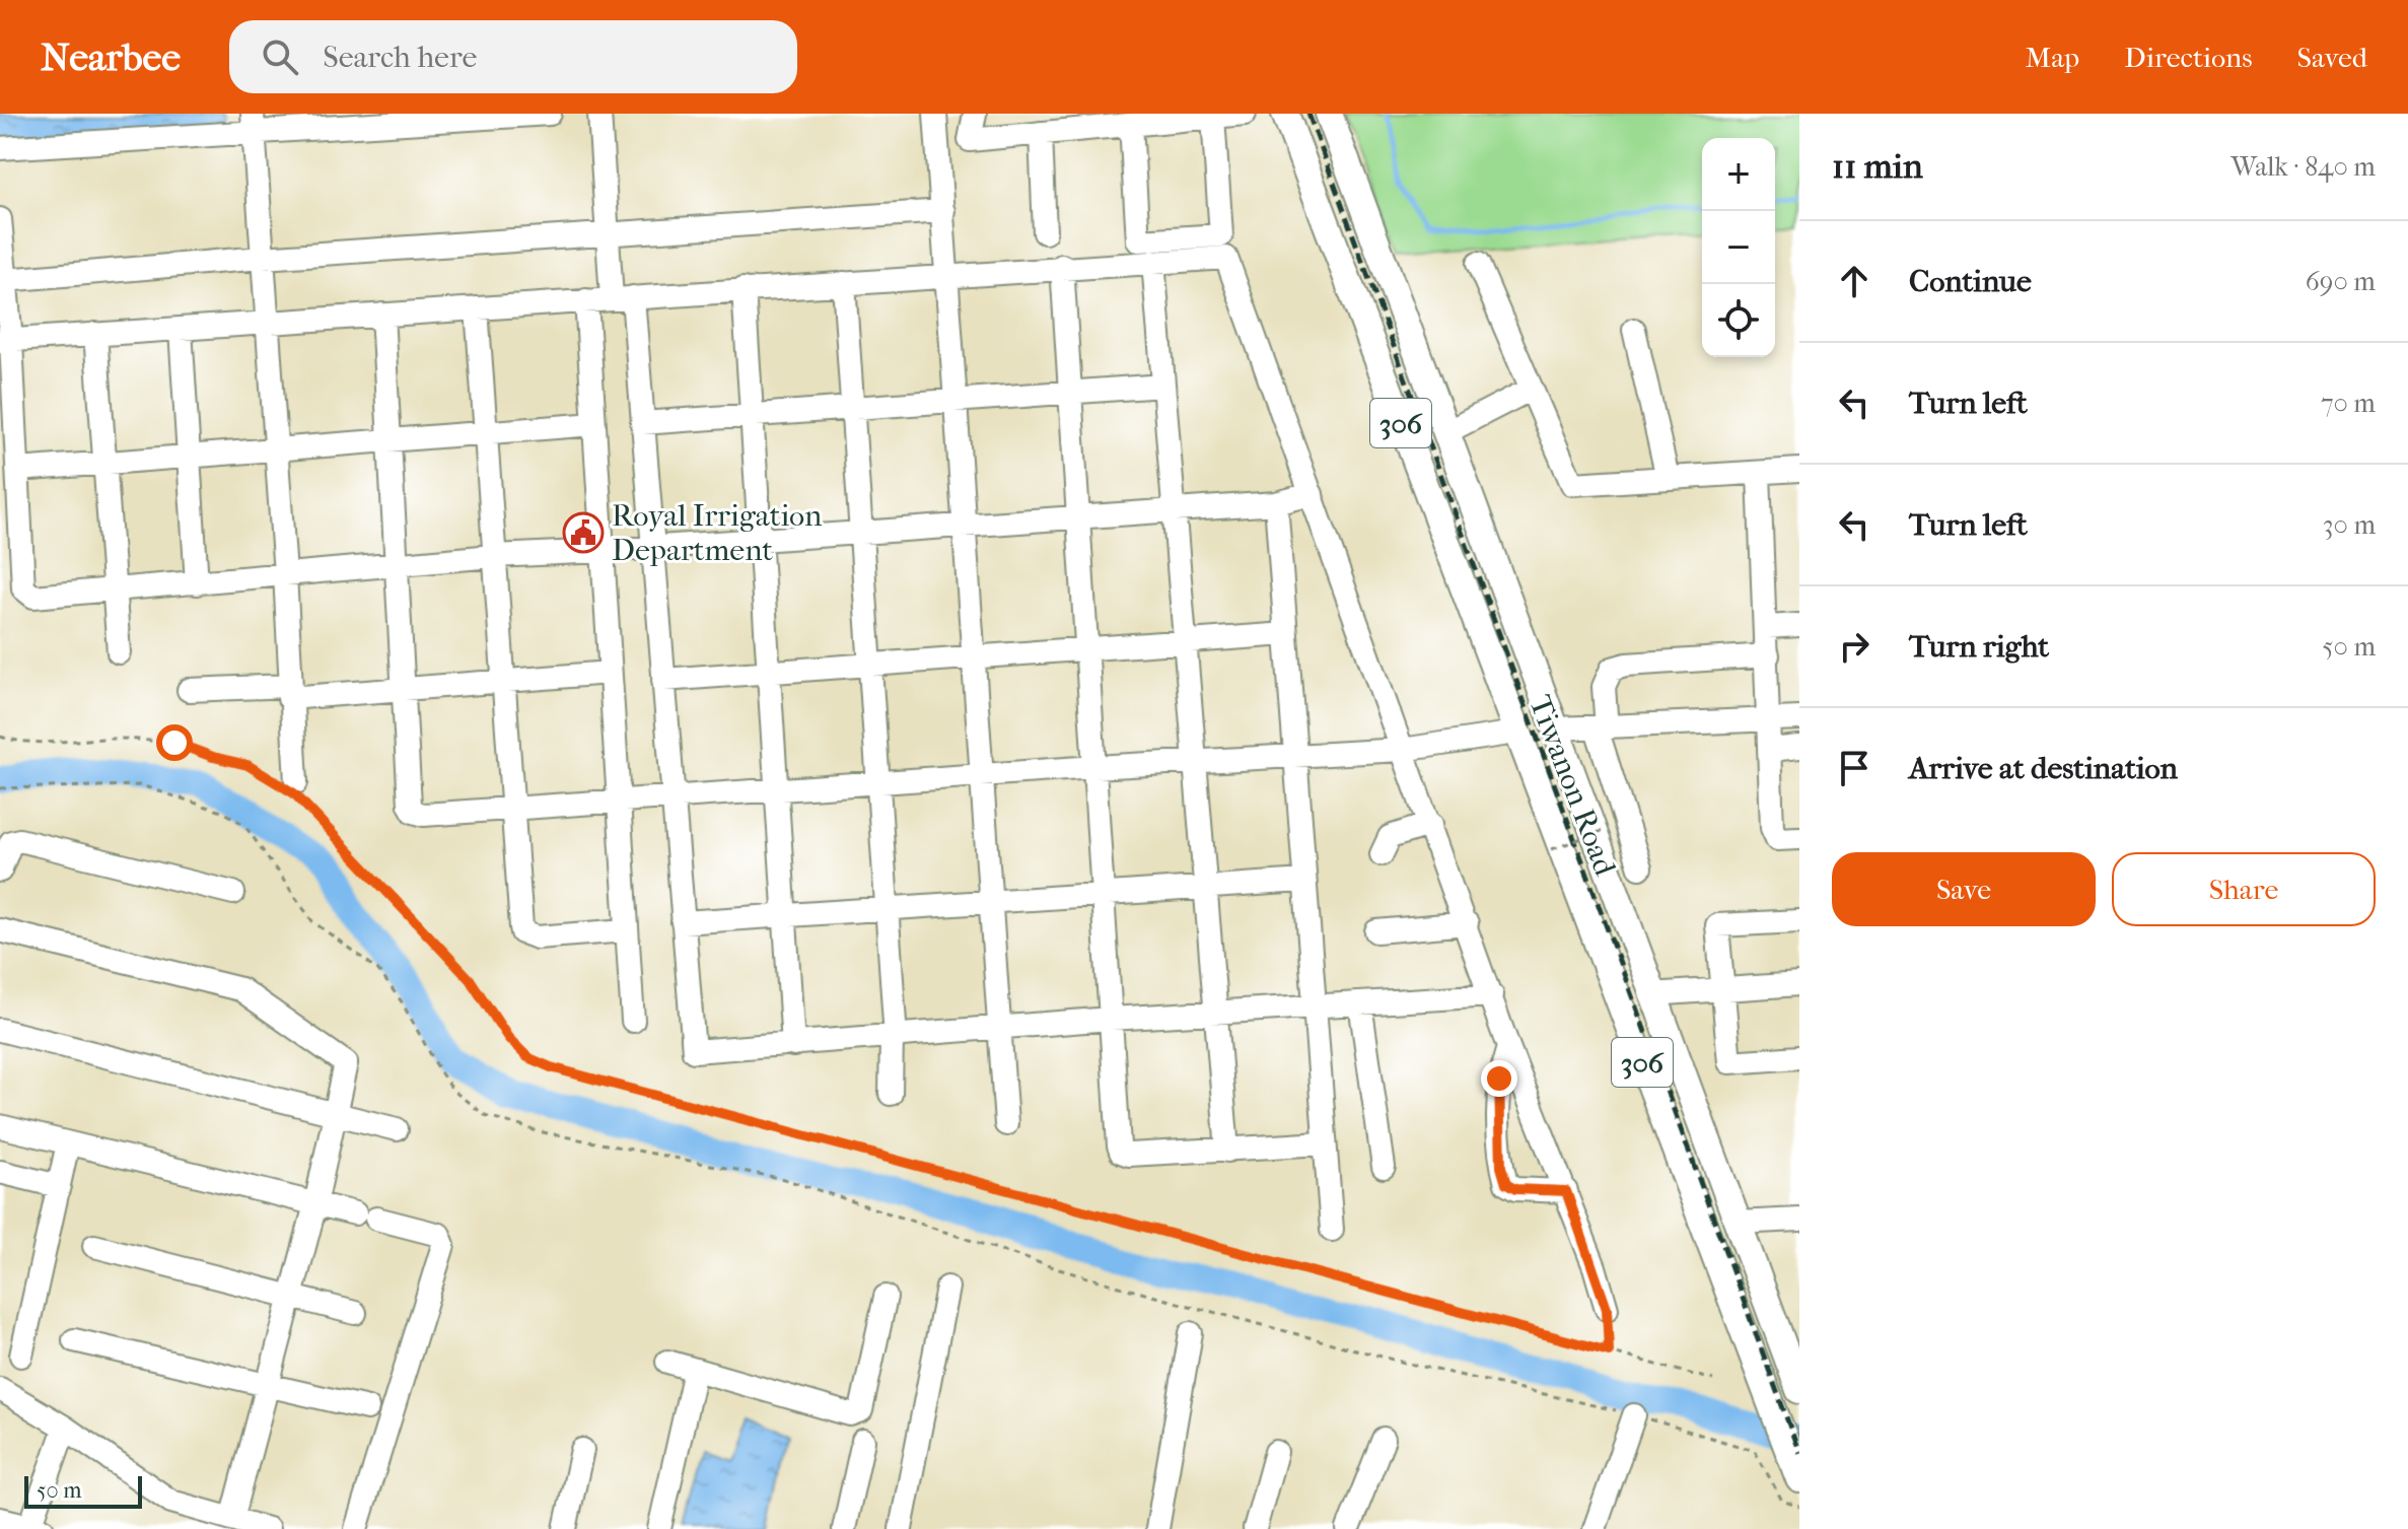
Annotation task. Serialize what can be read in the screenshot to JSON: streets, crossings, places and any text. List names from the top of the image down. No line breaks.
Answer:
{"streets":{"main road":["306","Tiwanon Road"]},"places":{"public building":["Royal Irrigation Department"]},"scale_bar":"50 m","page":{"header":"Nearbee","search":"Search here","nav":["Map","Directions","Saved"],"heading":["11 min","Walk · 840 m"],"map_buttons":["+","−"],"list":[["Continue","690 m"],["Turn left","70 m"],["Turn left","30 m"],["Turn right","50 m"],"Arrive at destination"],"buttons":["Save","Share"],"scale":"50 m"}}
